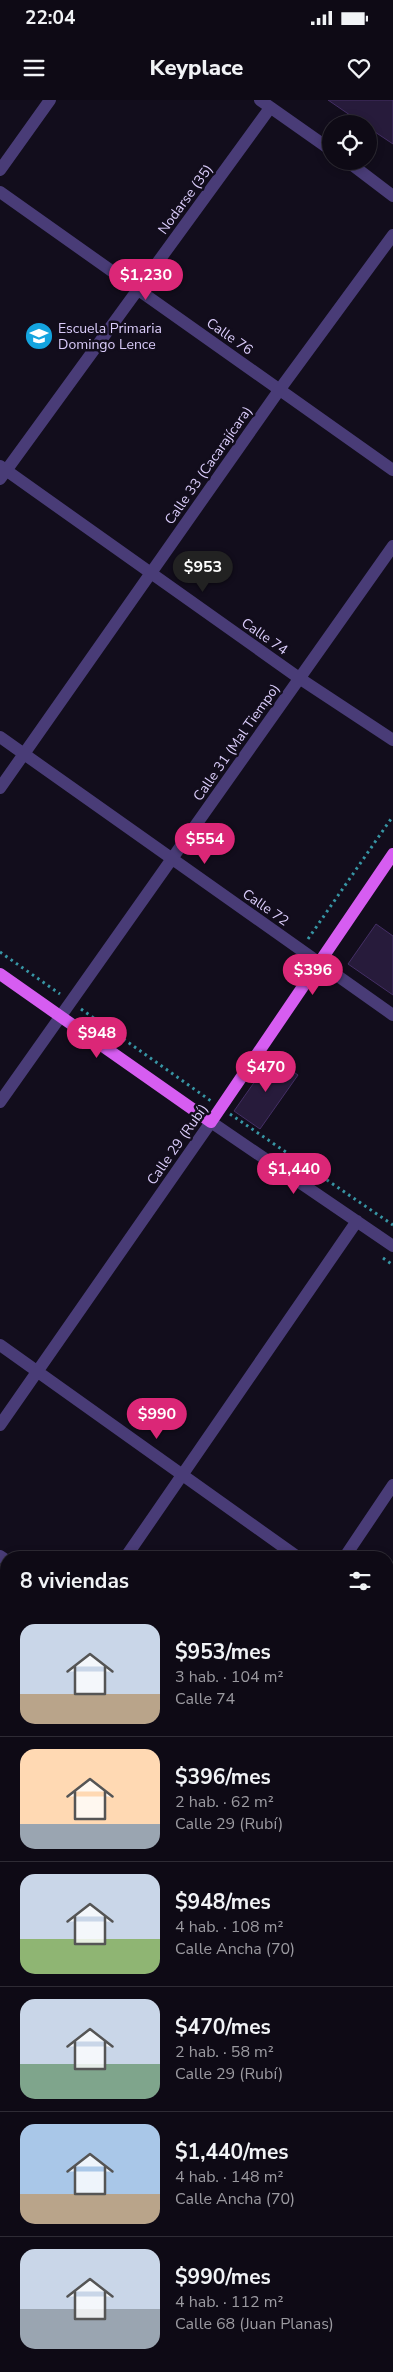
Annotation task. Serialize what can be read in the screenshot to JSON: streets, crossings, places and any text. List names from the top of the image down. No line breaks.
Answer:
{"streets":{"main road":["Calle 29 (Rubí)"],"street":["Nodarse (35)","Calle 76","Calle 33 (Cacarajícara)","Calle 74","Calle 31 (Mal Tiempo)","Calle 72"]},"crossings":[["Nodarse (35)","Calle 76"],["Nodarse (35)","Calle 74"],["Calle 76","Calle 33 (Cacarajícara)"],["Calle 33 (Cacarajícara)","Calle 74"],["Calle 33 (Cacarajícara)","Calle 72"],["Calle 74","Calle 31 (Mal Tiempo)"],["Calle 31 (Mal Tiempo)","Calle 72"],["Calle 72","Calle 29 (Rubí)"]],"places":{"school or university":["Escuela Primaria Domingo Lence"]},"page":{"status":"22:04","header":"Keyplace","price":["$1,230","$953","$554","$396","$948","$470","$1,440","$990"],"heading":"8 viviendas","list":[{"name":"$953/mes","note":"3 hab. · 104 m² · Calle 74"},{"name":"$396/mes","note":"2 hab. · 62 m² · Calle 29 (Rubí)"},{"name":"$948/mes","note":"4 hab. · 108 m² · Calle Ancha (70)"},{"name":"$470/mes","note":"2 hab. · 58 m² · Calle 29 (Rubí)"},{"name":"$1,440/mes","note":"4 hab. · 148 m² · Calle Ancha (70)"},{"name":"$990/mes","note":"4 hab. · 112 m² · Calle 68 (Juan Planas)"}]}}
